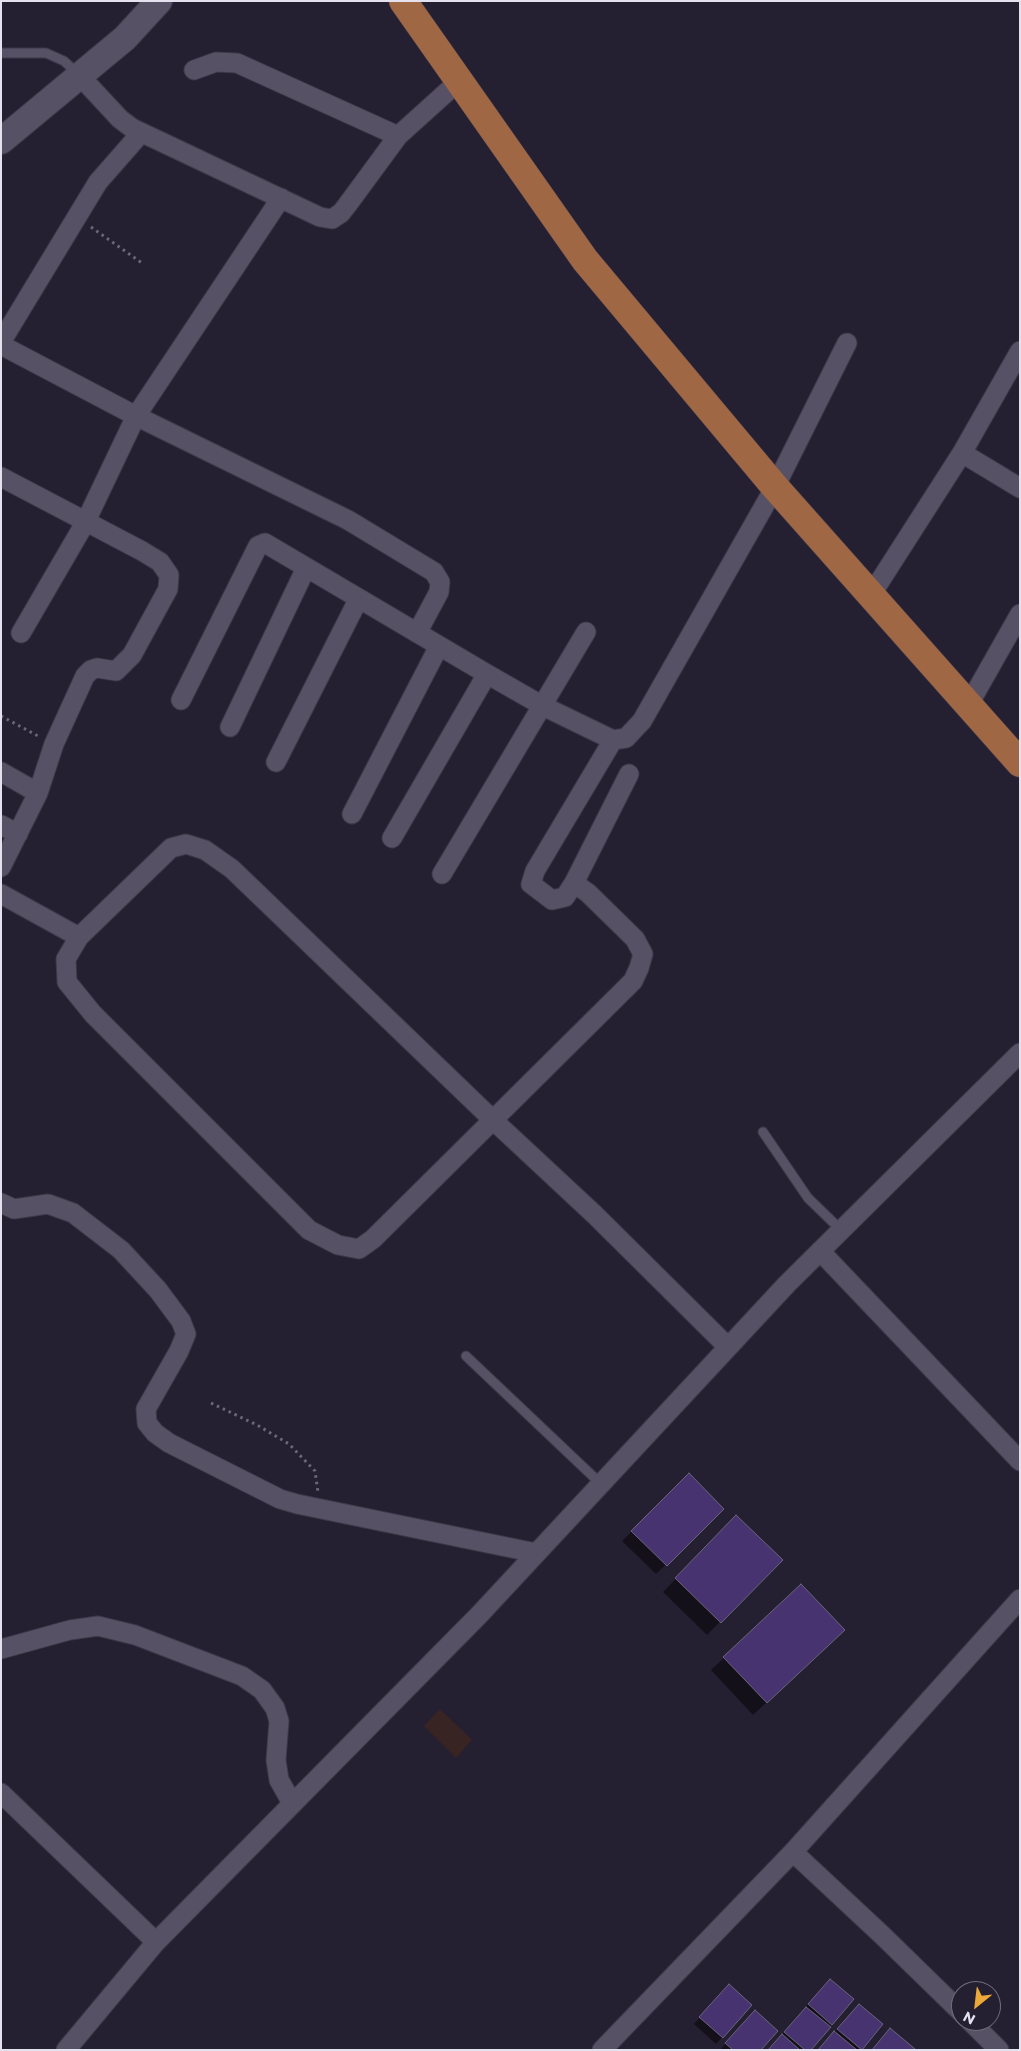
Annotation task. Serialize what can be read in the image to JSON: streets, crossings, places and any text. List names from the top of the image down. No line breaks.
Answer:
{"north":"bottom left"}
